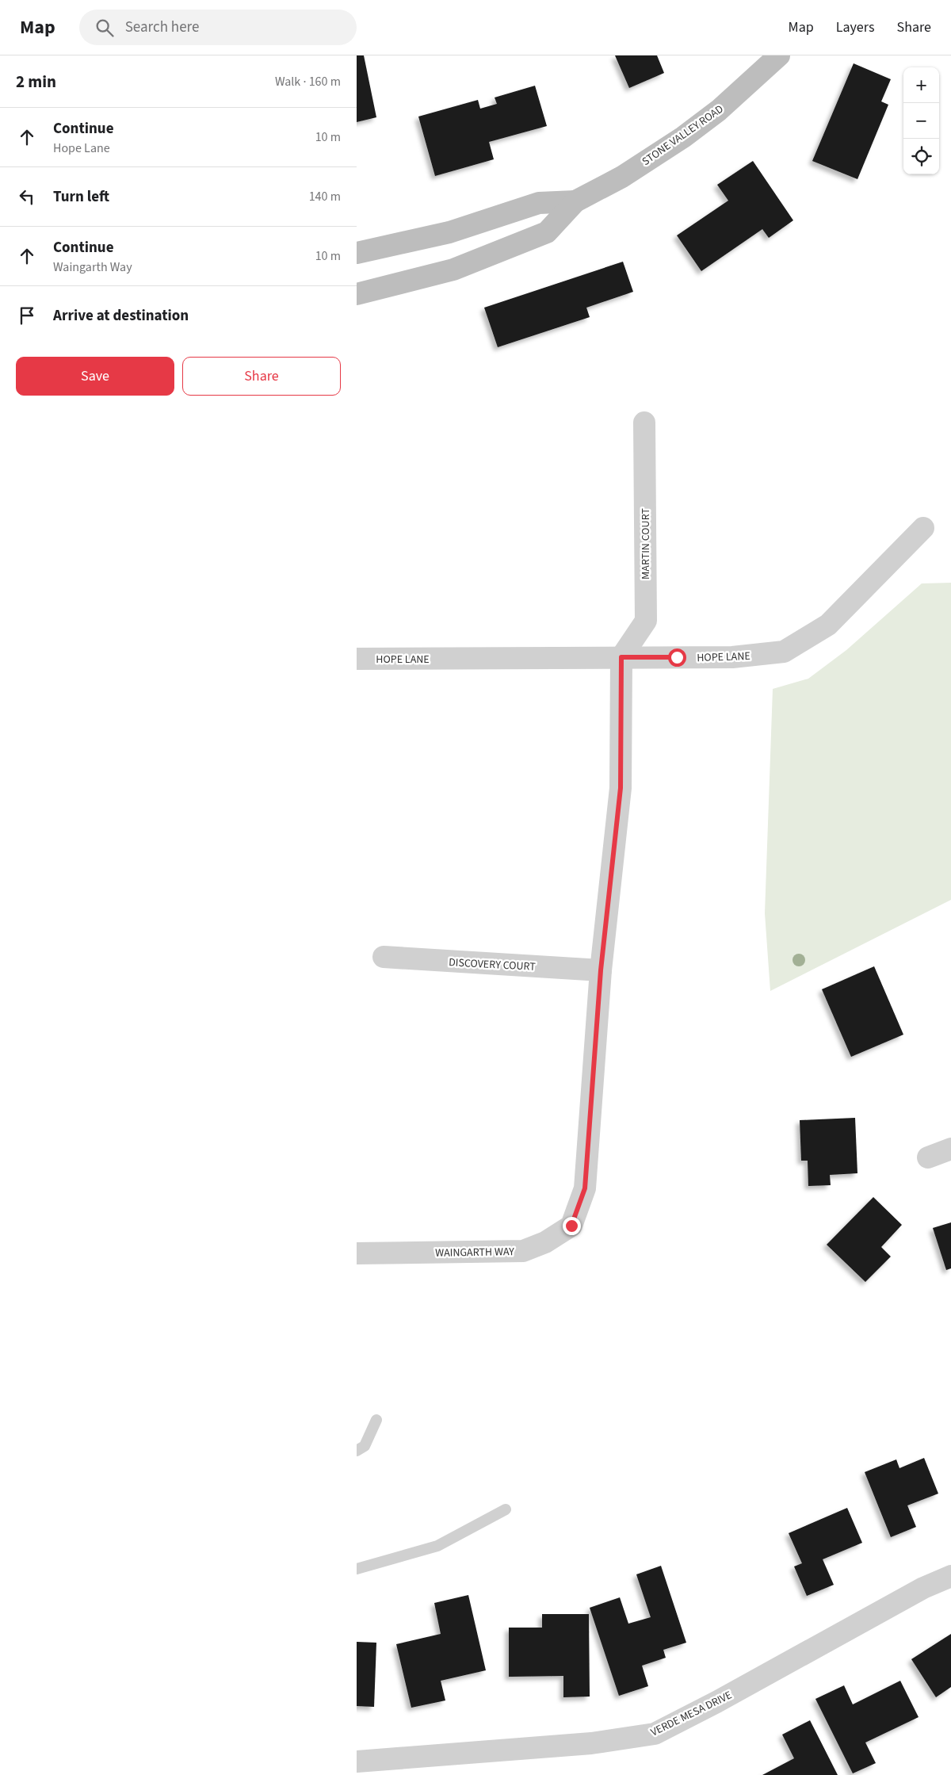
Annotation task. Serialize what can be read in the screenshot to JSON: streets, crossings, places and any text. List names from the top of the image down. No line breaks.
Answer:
{"streets":{"street":["STONE VALLEY ROAD","MARTIN COURT","HOPE LANE","DISCOVERY COURT","WAINGARTH WAY","VERDE MESA DRIVE"]},"crossings":[["MARTIN COURT","HOPE LANE"],["MARTIN COURT","WAINGARTH WAY"],["HOPE LANE","WAINGARTH WAY"],["DISCOVERY COURT","WAINGARTH WAY"]],"page":{"header":"Map","search":"Search here","nav":["Map","Layers","Share"],"heading":["2 min","Walk · 160 m"],"map_buttons":["+","−"],"list":[["Continue","Hope Lane","10 m"],["Turn left","140 m"],["Continue","Waingarth Way","10 m"],"Arrive at destination"],"buttons":["Save","Share"]}}
